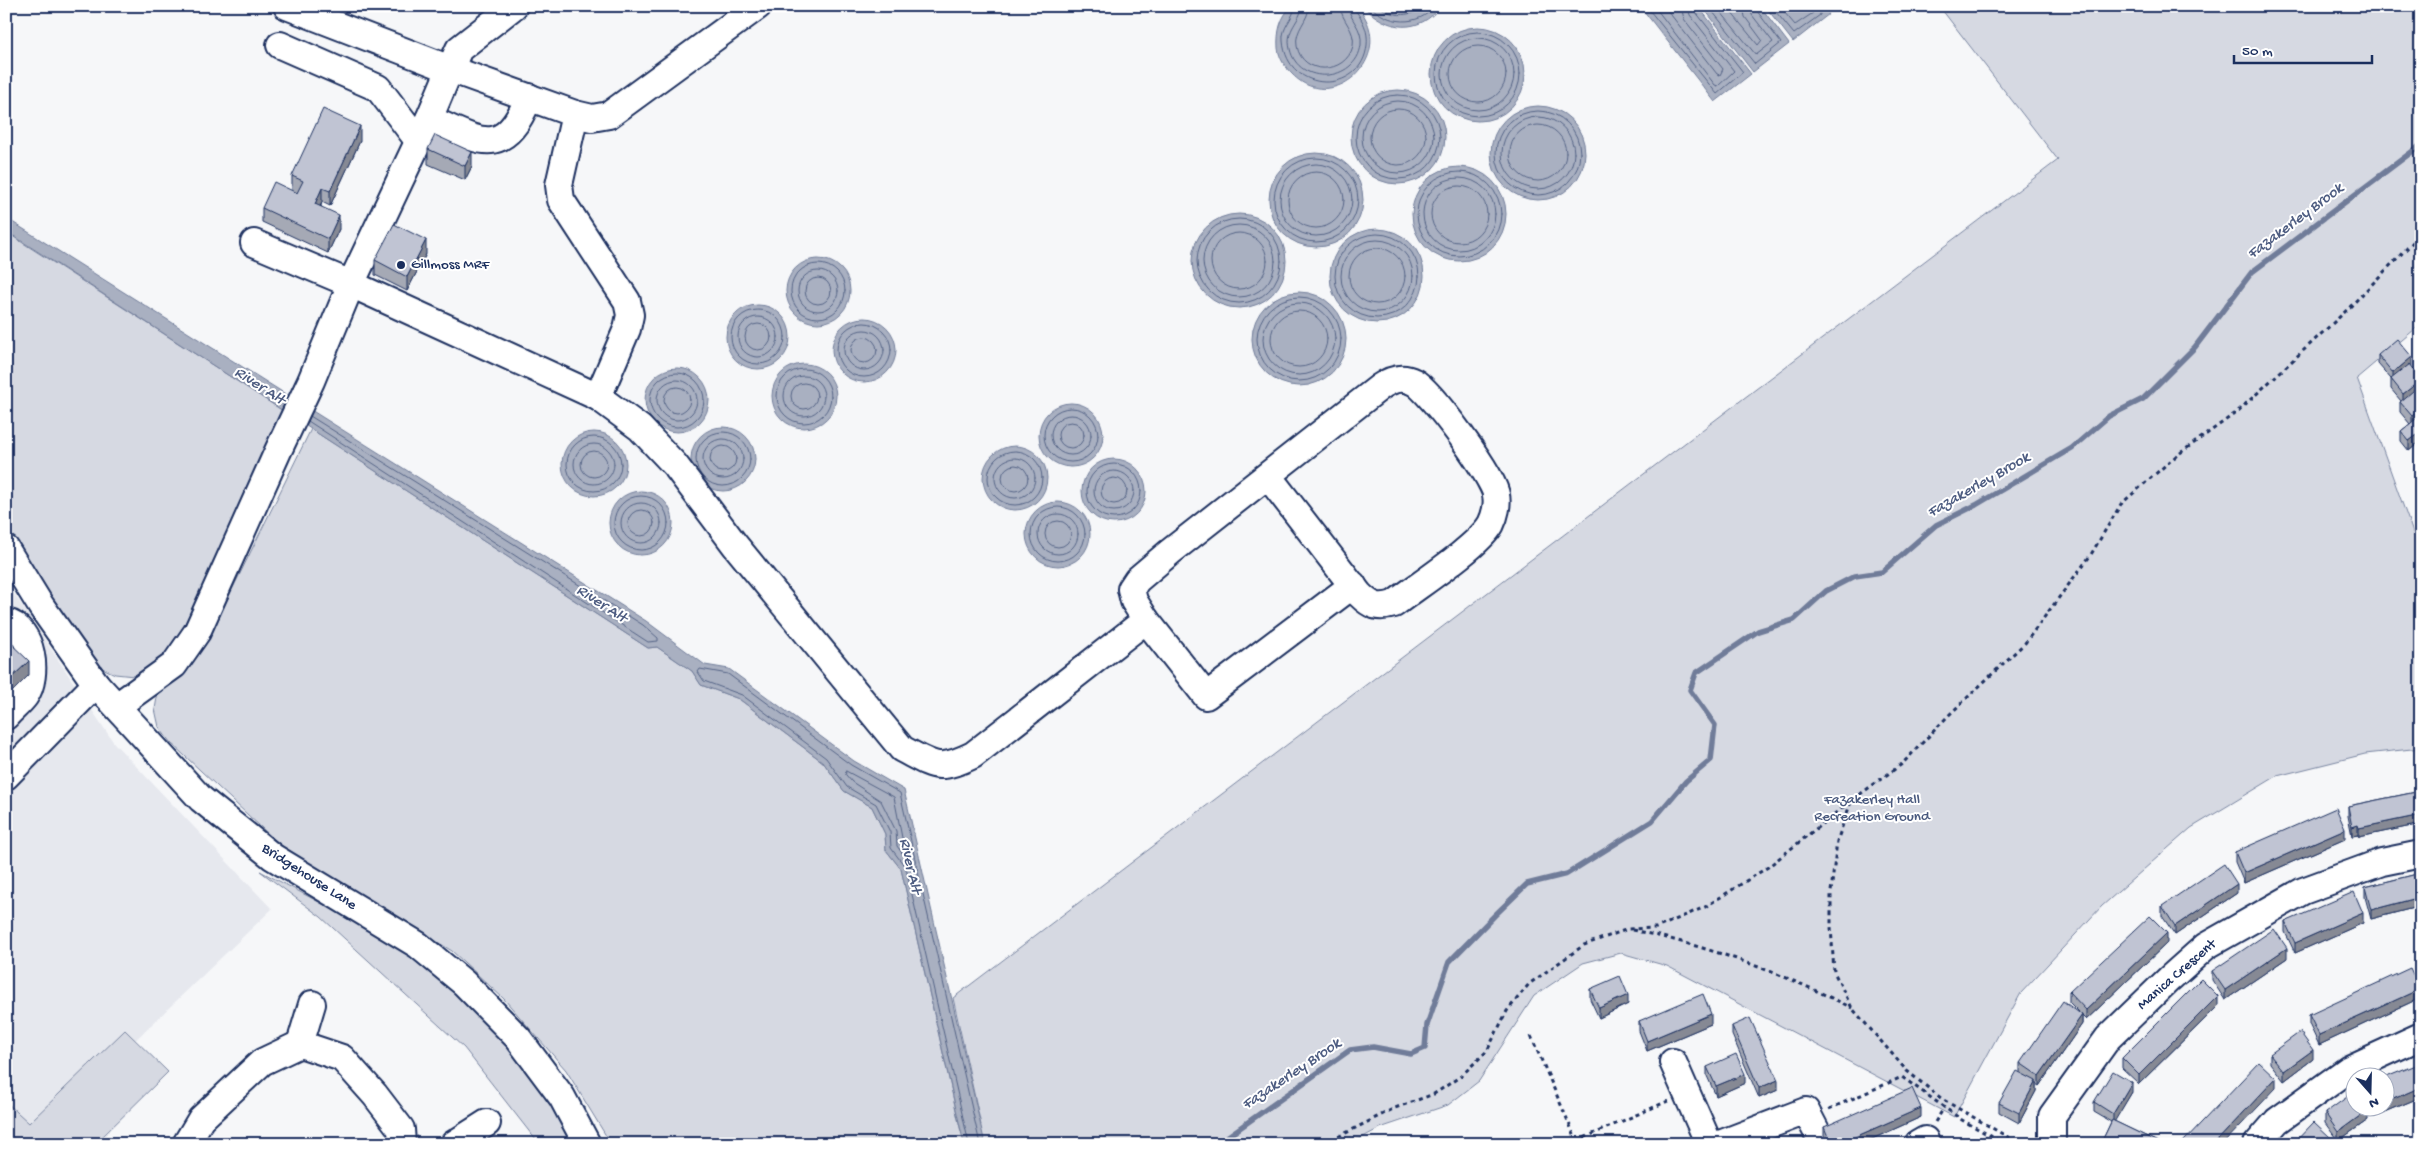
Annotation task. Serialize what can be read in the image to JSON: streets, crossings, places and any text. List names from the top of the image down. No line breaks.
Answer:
{"streets":{"street":["Bridgehouse Lane","Manica Crescent"]},"water":["Fazakerley Brook","River Alt"],"parks":["Fazakerley Hall Recreation Ground"],"places":["Gillmoss MRF"],"scale_bar":"50 m","north":"bottom"}
